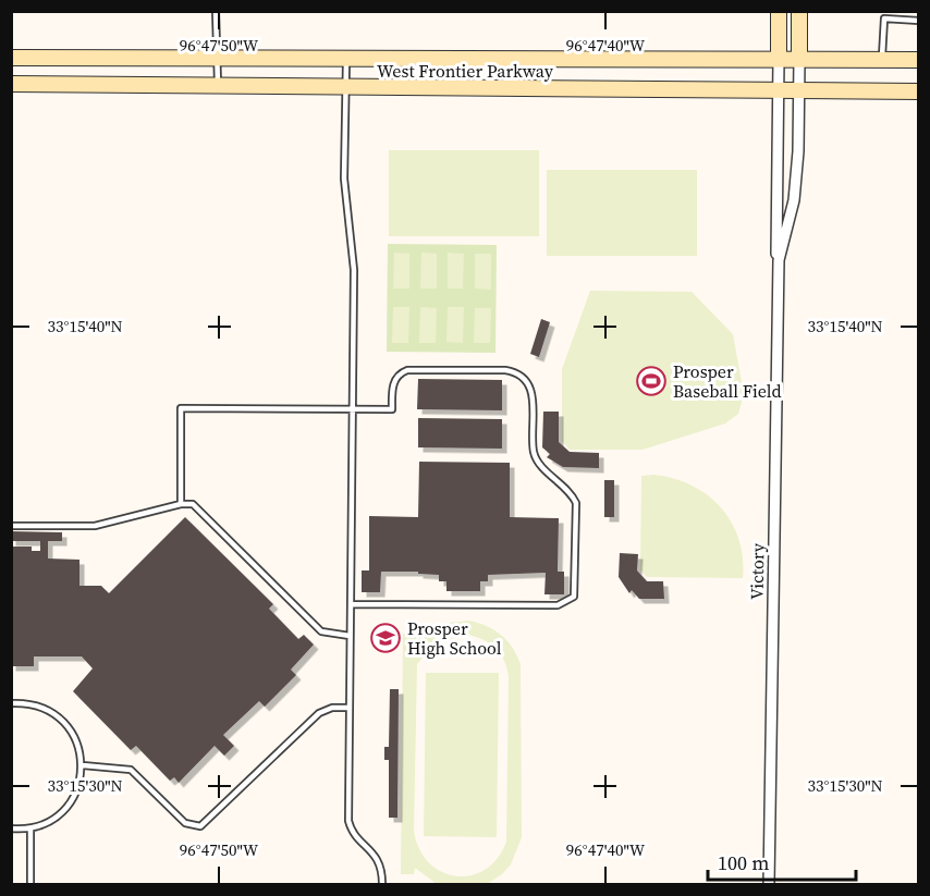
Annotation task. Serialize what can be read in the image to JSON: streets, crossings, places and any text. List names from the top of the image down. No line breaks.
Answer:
{"streets":{"street":["West Frontier Parkway","Victory"]},"crossings":[["West Frontier Parkway","Victory"]],"places":{"sports":["Prosper Baseball Field"],"school or university":["Prosper High School"]},"scale_bar":"100 m","coordinates":["96°47'50\"W","96°47'40\"W","33°15'40\"N","33°15'30\"N"]}
